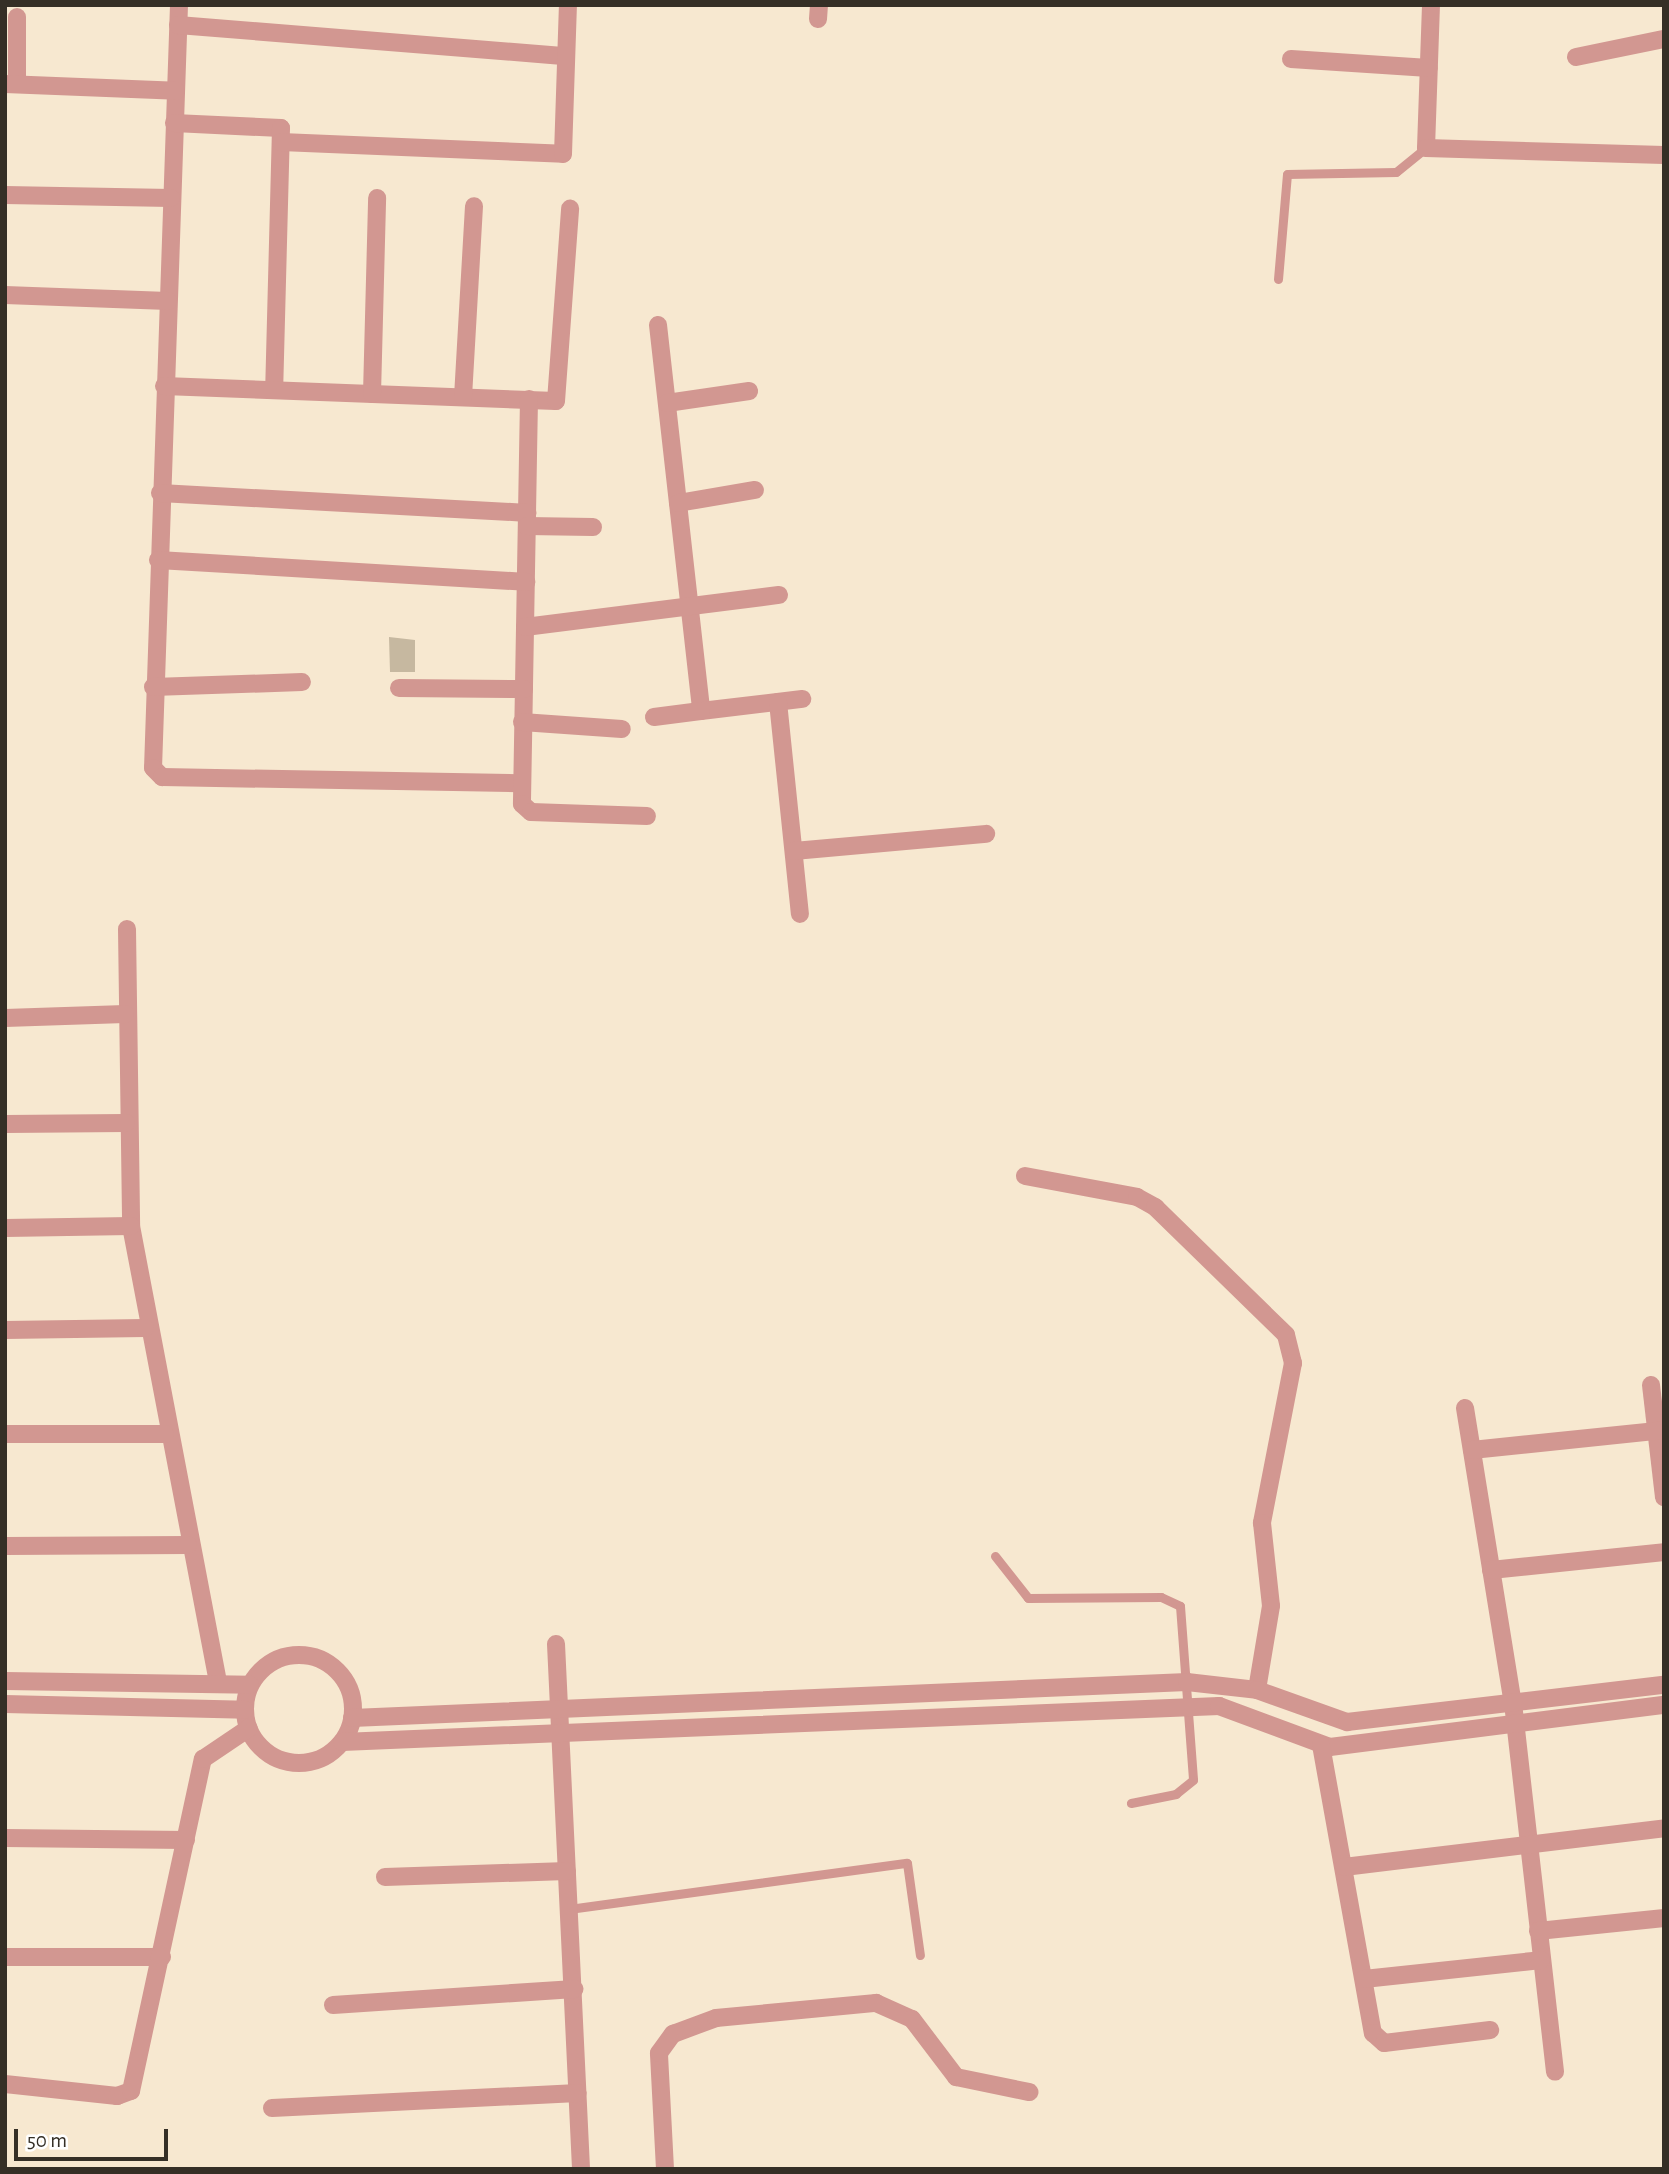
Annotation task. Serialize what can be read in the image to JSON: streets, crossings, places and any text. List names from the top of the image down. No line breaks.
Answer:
{"scale_bar":"50 m"}
